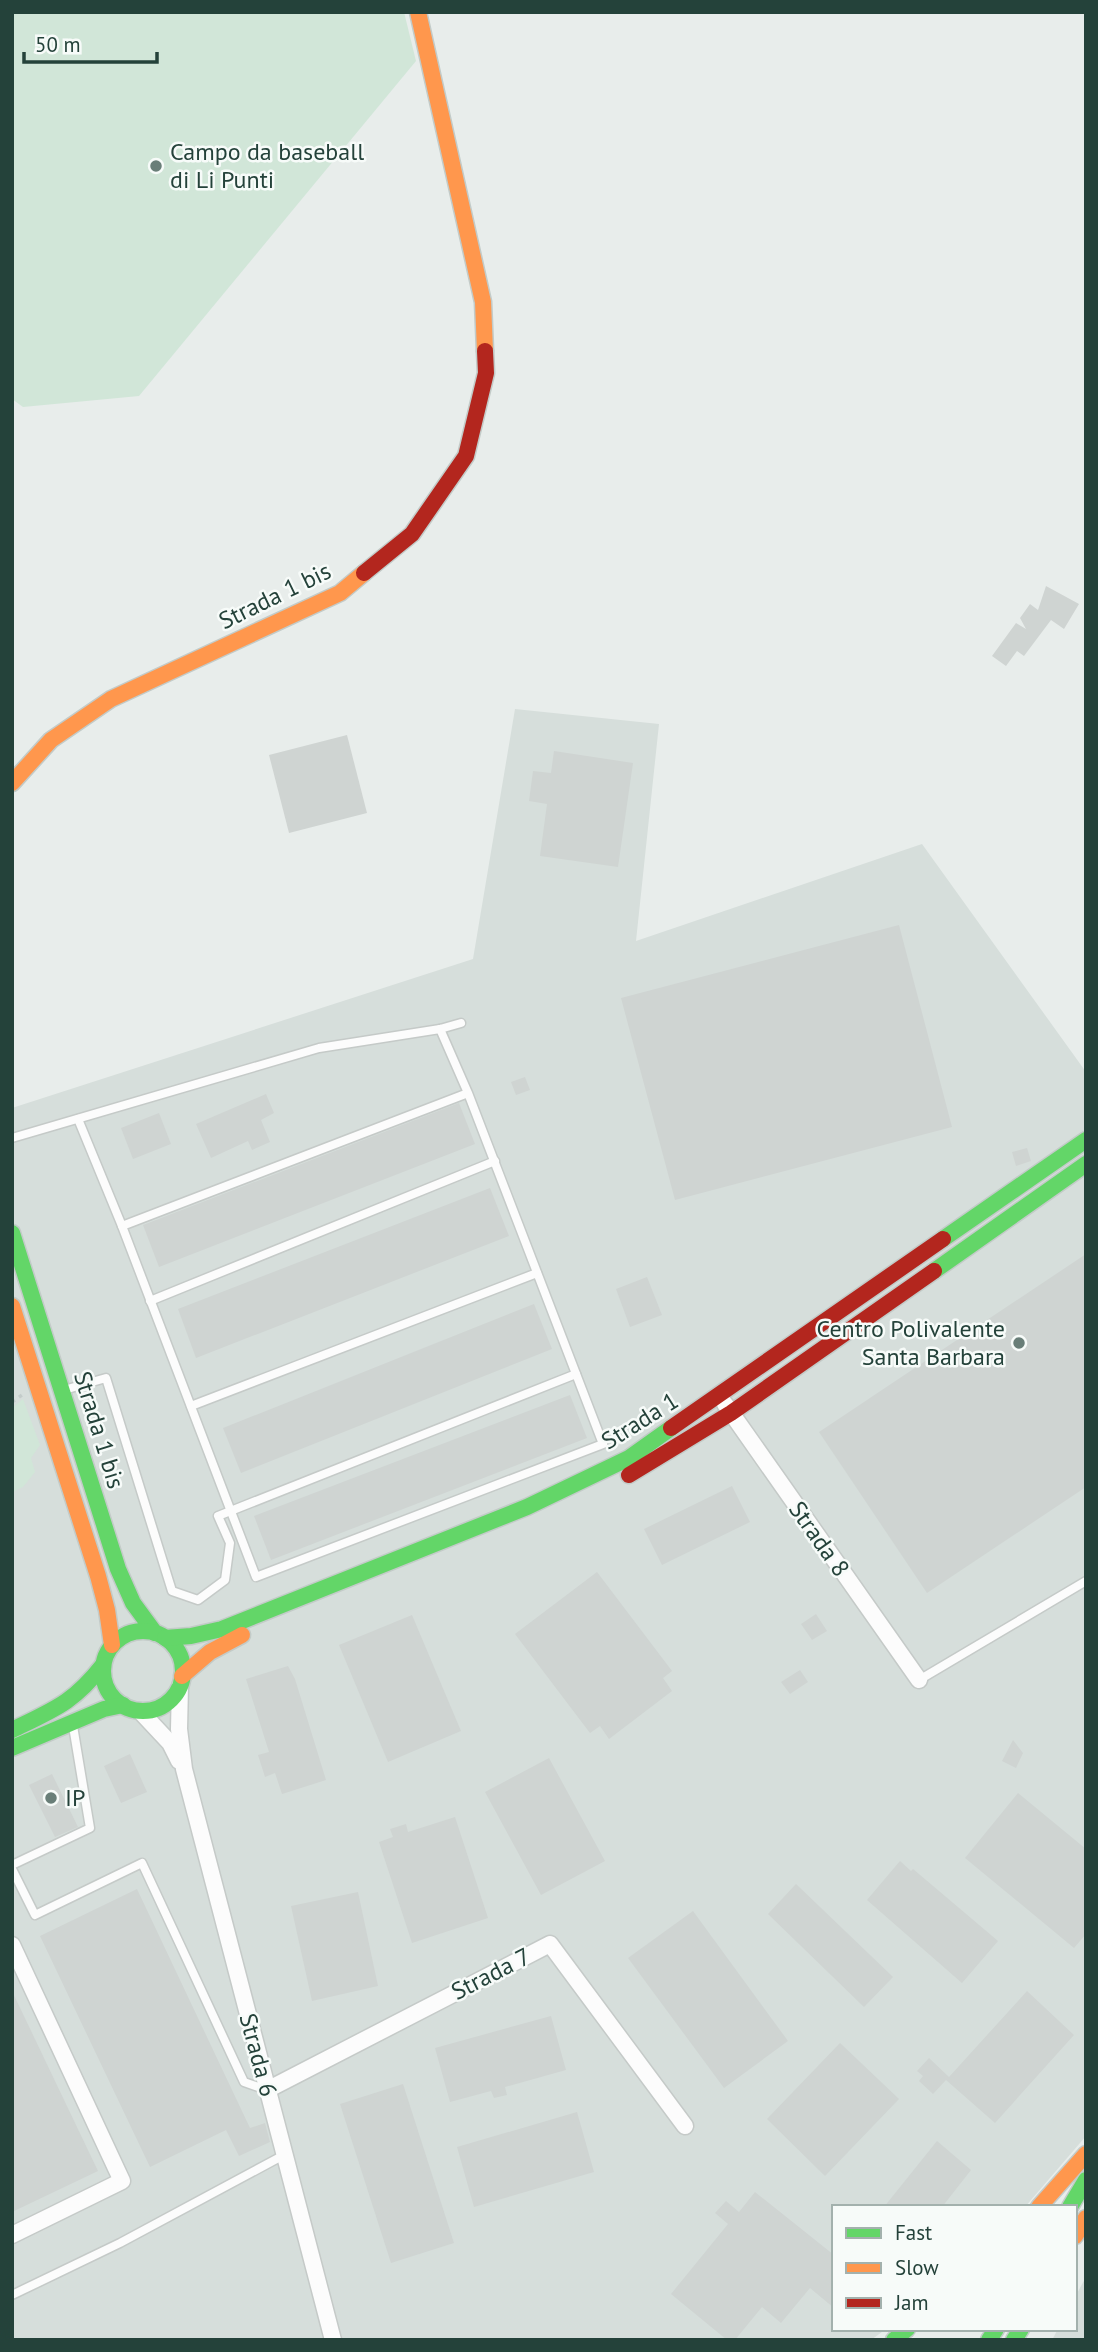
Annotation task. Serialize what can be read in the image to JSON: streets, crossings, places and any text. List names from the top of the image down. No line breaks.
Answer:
{"streets":{"main road":["Strada 1 bis","Strada 1"],"street":["Strada 8","Strada 7","Strada 6"]},"crossings":[["Strada 1 bis","Strada 1"],["Strada 1 bis","Strada 6"],["Strada 1","Strada 8"],["Strada 1","Strada 6"],["Strada 7","Strada 6"]],"places":["Campo da baseball di Li Punti","Centro Polivalente Santa Barbara","IP"],"legend":["Fast","Slow","Jam"],"scale_bar":"50 m"}
